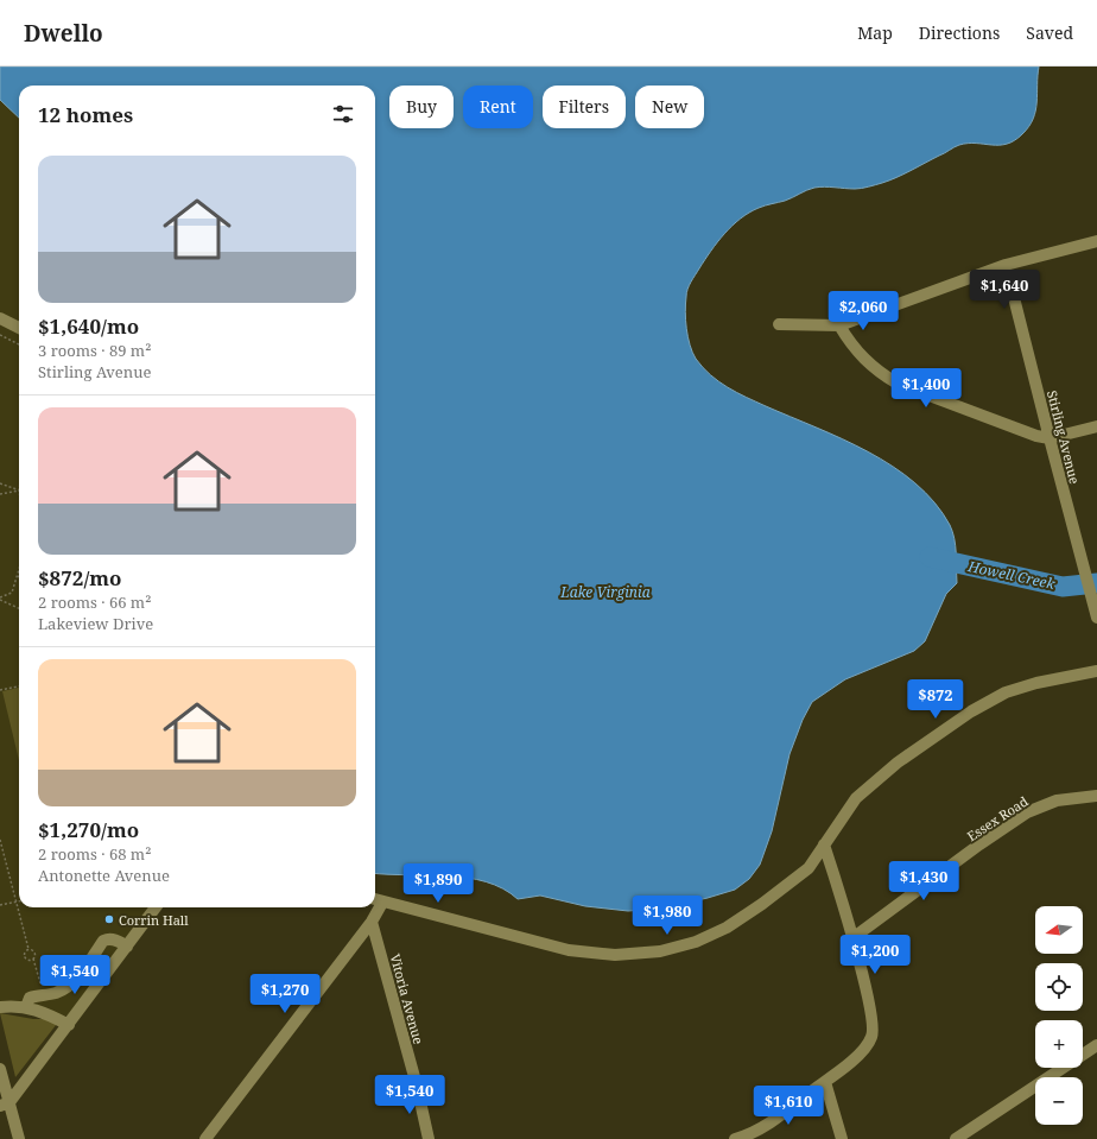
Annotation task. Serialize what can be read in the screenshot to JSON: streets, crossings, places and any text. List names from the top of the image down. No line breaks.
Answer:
{"streets":{"street":["Stirling Avenue","Essex Road","Vitoria Avenue"]},"water":["Howell Creek","Lake Virginia"],"places":["Corrin Hall"],"north":"left","page":{"header":"Dwello","nav":["Map","Directions","Saved"],"chip":["Buy","Rent","Filters","New"],"heading":"12 homes","list":[{"name":"$1,640/mo","note":"3 rooms · 89 m² · Stirling Avenue"},{"name":"$872/mo","note":"2 rooms · 66 m² · Lakeview Drive"},{"name":"$1,270/mo","note":"2 rooms · 68 m² · Antonette Avenue"}],"price":["$1,640","$2,060","$1,400","$872","$1,430","$1,890","$1,980","$1,200","$1,540","$1,270","$1,540","$1,610"],"map_buttons":["+","−"]}}
